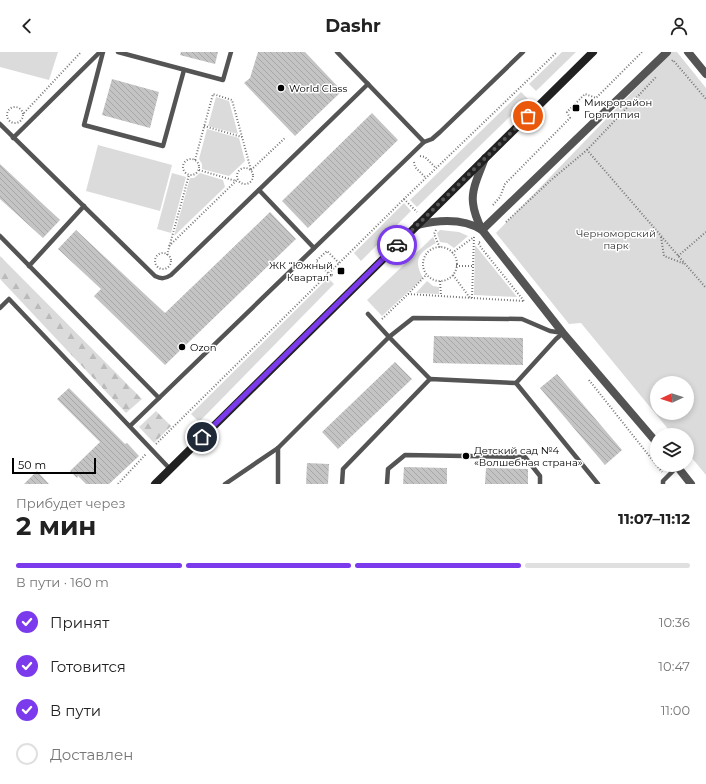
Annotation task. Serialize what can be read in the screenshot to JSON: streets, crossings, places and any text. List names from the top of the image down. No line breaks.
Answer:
{"parks":["Черноморский парк"],"places":{"other":["World Class","Ozon","Детский сад №4 «Волшебная страна»"],"transit":["Микрорайон Горгиппия","ЖК “Южный Квартал”"]},"scale_bar":"50 m","north":"left","page":{"header":"Dashr","scale":"50 m","heading":["2 мин","Прибудет через","11:07–11:12"],"bar":"В пути · 160 m","list":[["Принят","10:36"],["Готовится","10:47"],["В пути","11:00"],"Доставлен"]}}
